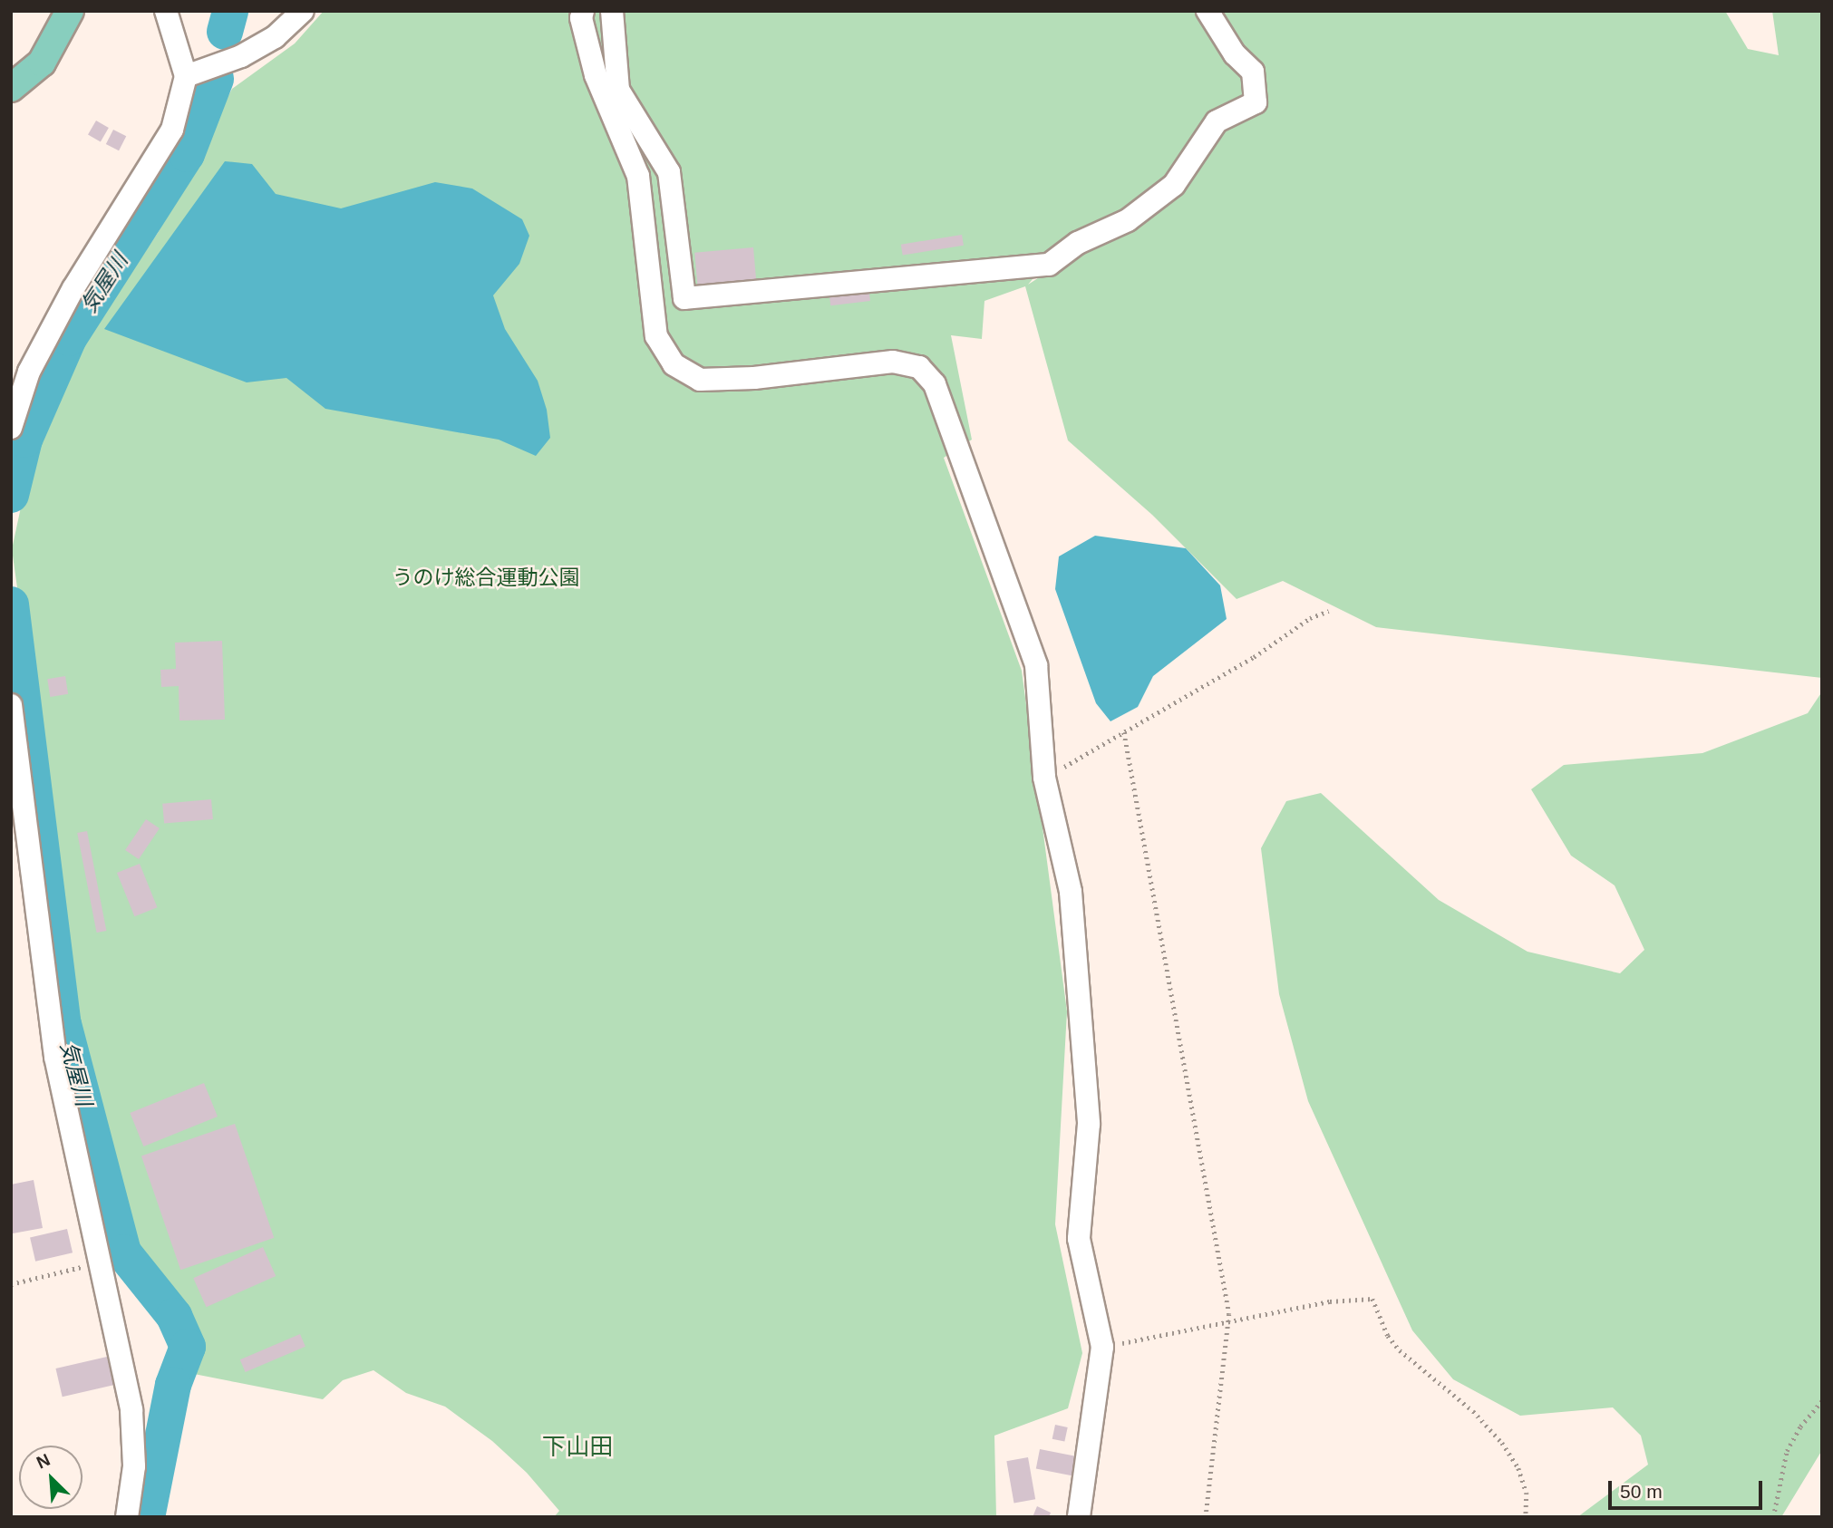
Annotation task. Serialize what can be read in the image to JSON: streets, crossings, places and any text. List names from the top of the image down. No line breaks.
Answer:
{"districts":["下山田"],"water":["気屋川"],"parks":["うのけ総合運動公園"],"scale_bar":"50 m","north":"top left"}
